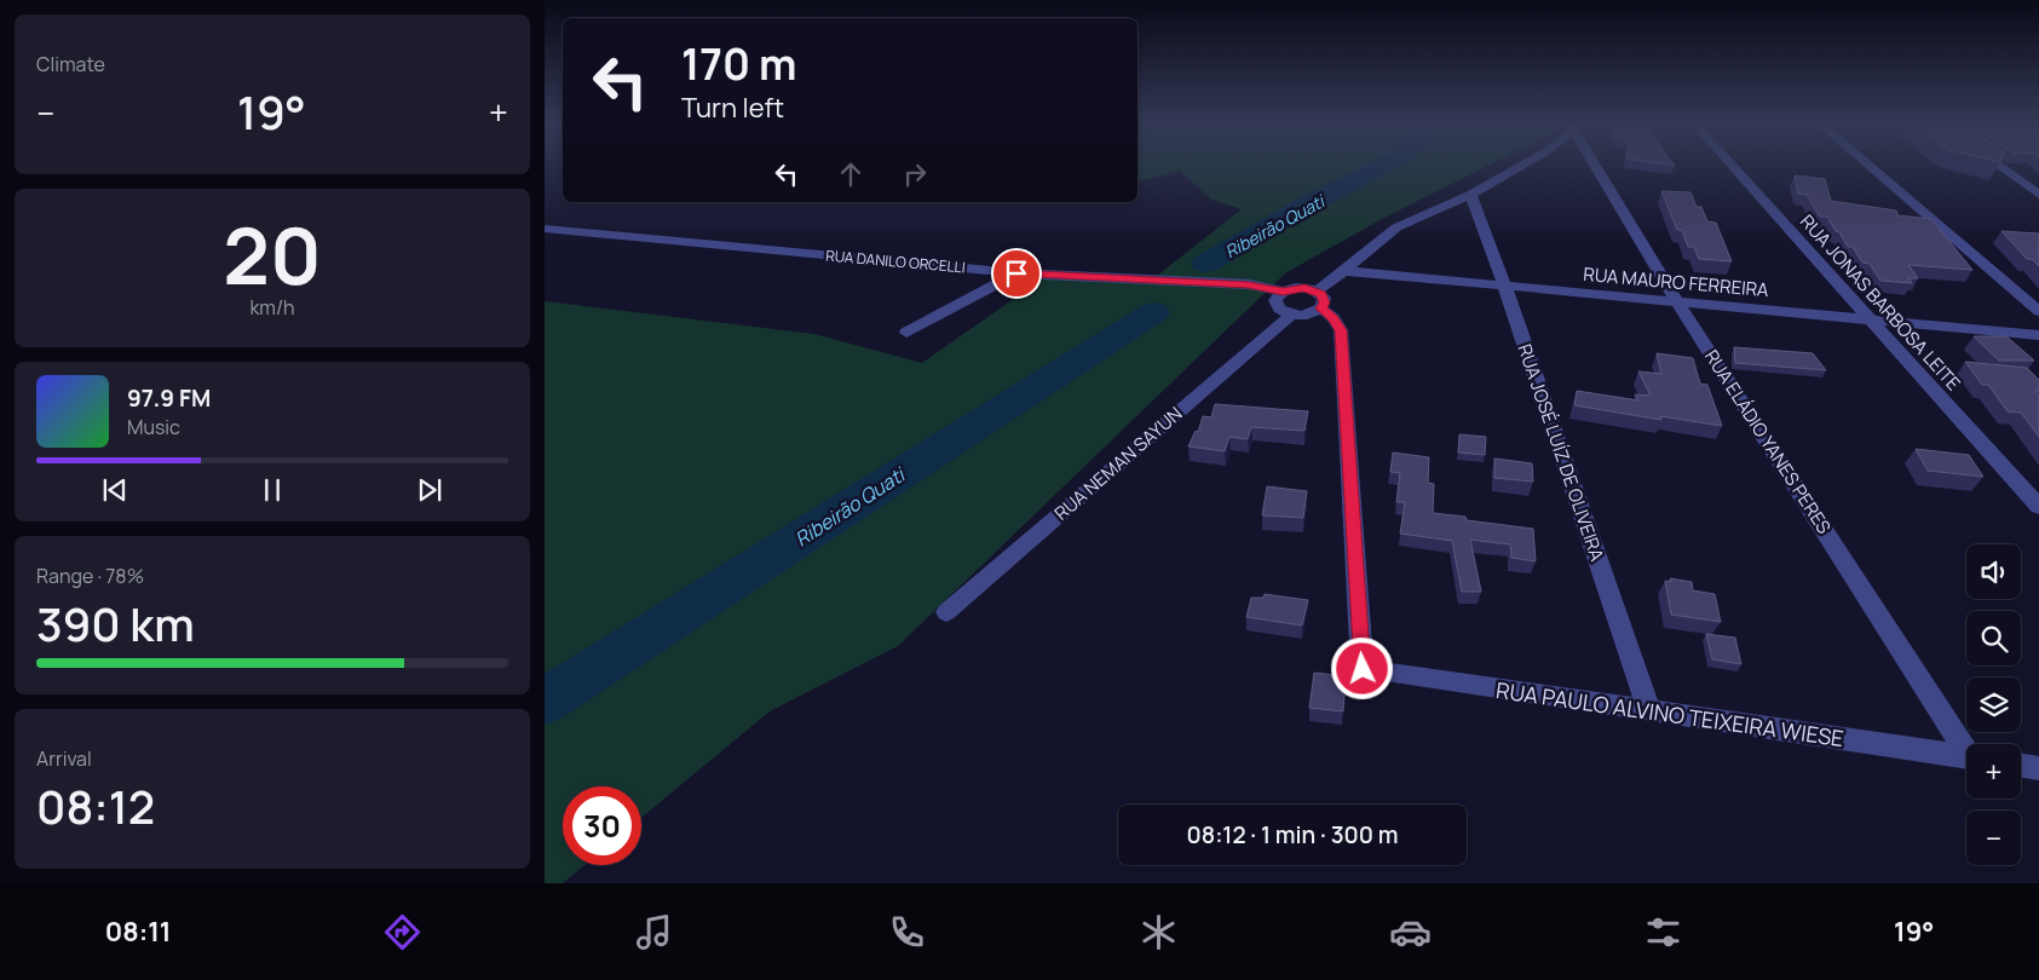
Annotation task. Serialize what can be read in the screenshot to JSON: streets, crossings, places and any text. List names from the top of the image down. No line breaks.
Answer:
{"streets":{"street":["RUA DANILO ORCELLI","RUA MAURO FERREIRA","RUA JONAS BARBOSA LEITE","RUA ELÁDIO YANES PERES","RUA JOSÉ LUÍZ DE OLIVEIRA","RUA NEMAN SAYUN","RUA PAULO ALVINO TEIXEIRA WIESE"]},"crossings":[["RUA DANILO ORCELLI","RUA PAULO ALVINO TEIXEIRA WIESE"],["RUA MAURO FERREIRA","RUA JONAS BARBOSA LEITE"],["RUA MAURO FERREIRA","RUA ELÁDIO YANES PERES"],["RUA MAURO FERREIRA","RUA JOSÉ LUÍZ DE OLIVEIRA"],["RUA JOSÉ LUÍZ DE OLIVEIRA","RUA PAULO ALVINO TEIXEIRA WIESE"]],"water":["Ribeirão Quati"],"page":{"tile":["Climate",["20","km/h"],["Range · 78%","390 km"],["Arrival","08:12"]],"turn":["170 m","Turn left"],"heat":["−","19°","+"],"song":["97.9 FM","Music"],"map_buttons":["+","−"],"limit":"30","trip":"08:12 · 1 min · 300 m","tabs":["08:11","19°"]}}
